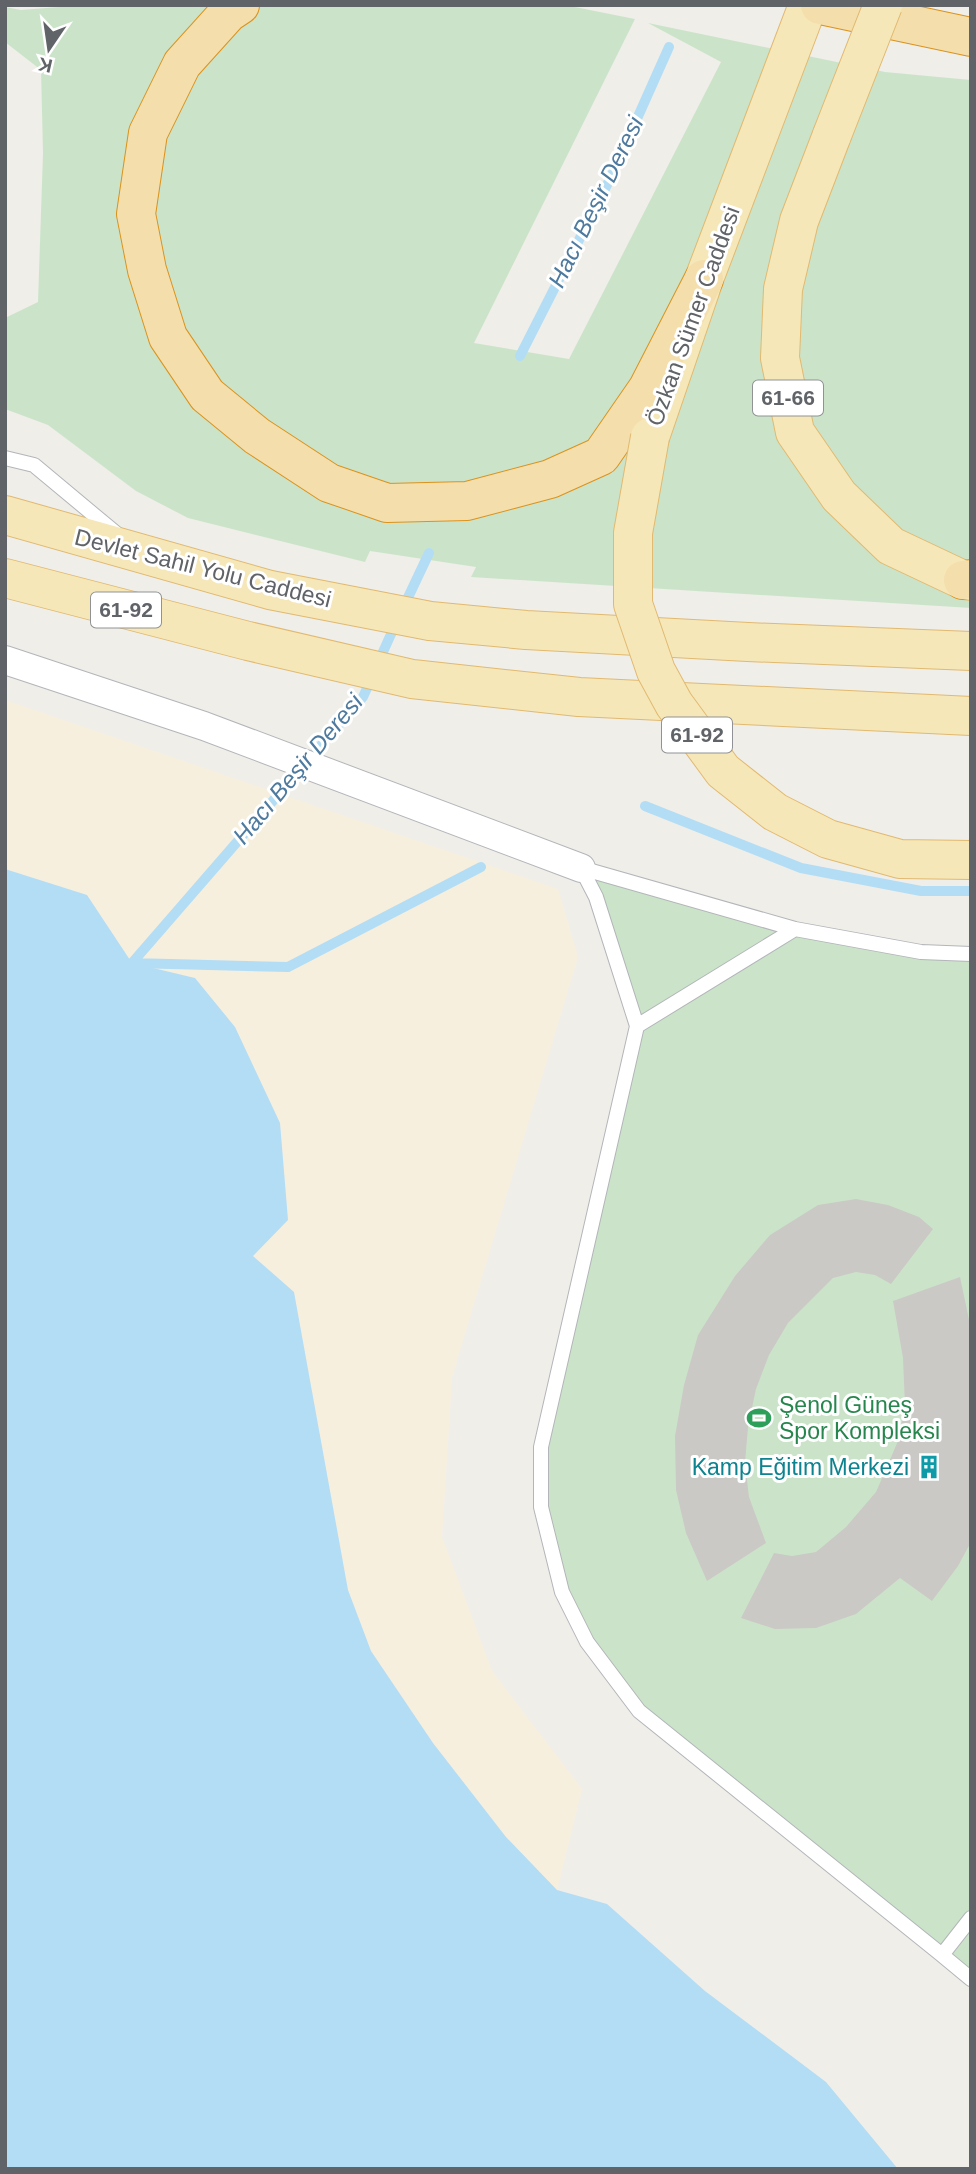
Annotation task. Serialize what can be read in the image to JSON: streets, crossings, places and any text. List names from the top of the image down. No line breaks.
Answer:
{"streets":{"main road":["Özkan Sümer Caddesi","61-66","Devlet Sahil Yolu Caddesi","61-92"]},"crossings":[["Devlet Sahil Yolu Caddesi","61-92"]],"water":["Hacı Beşir Deresi"],"places":{"sports":["Şenol Güneş Spor Kompleksi"],"building":["Kamp Eğitim Merkezi"]},"north":"bottom"}
